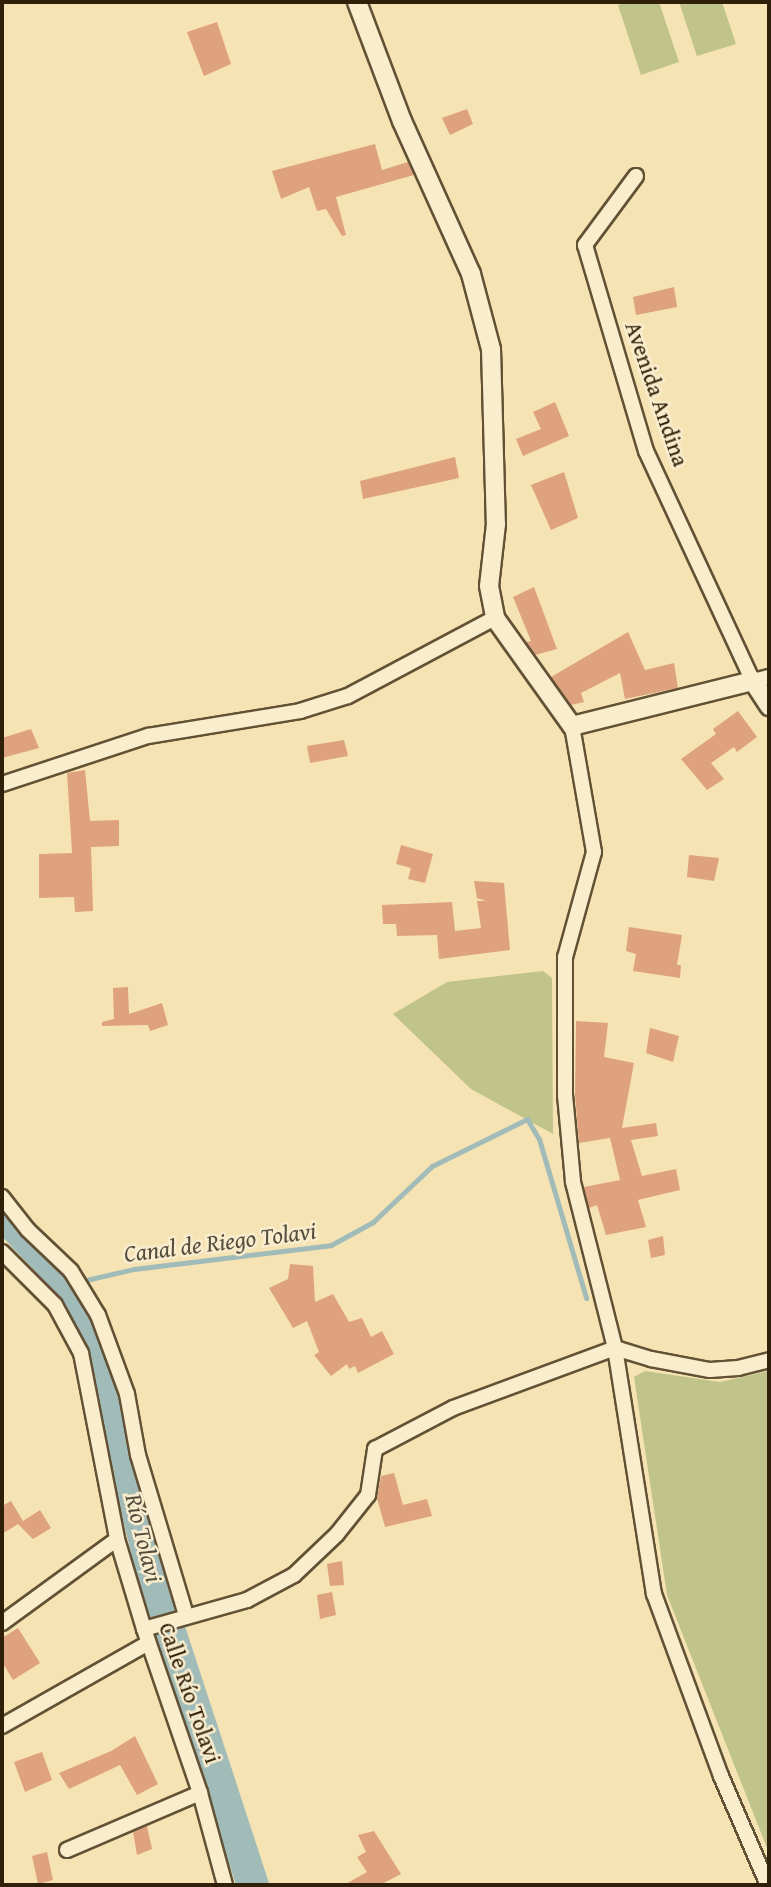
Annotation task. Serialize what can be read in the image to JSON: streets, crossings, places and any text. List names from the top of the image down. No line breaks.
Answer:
{"streets":{"street":["Avenida Andina","Calle Río Tolavi"]},"water":["Canal de Riego Tolavi","Río Tolavi"]}
